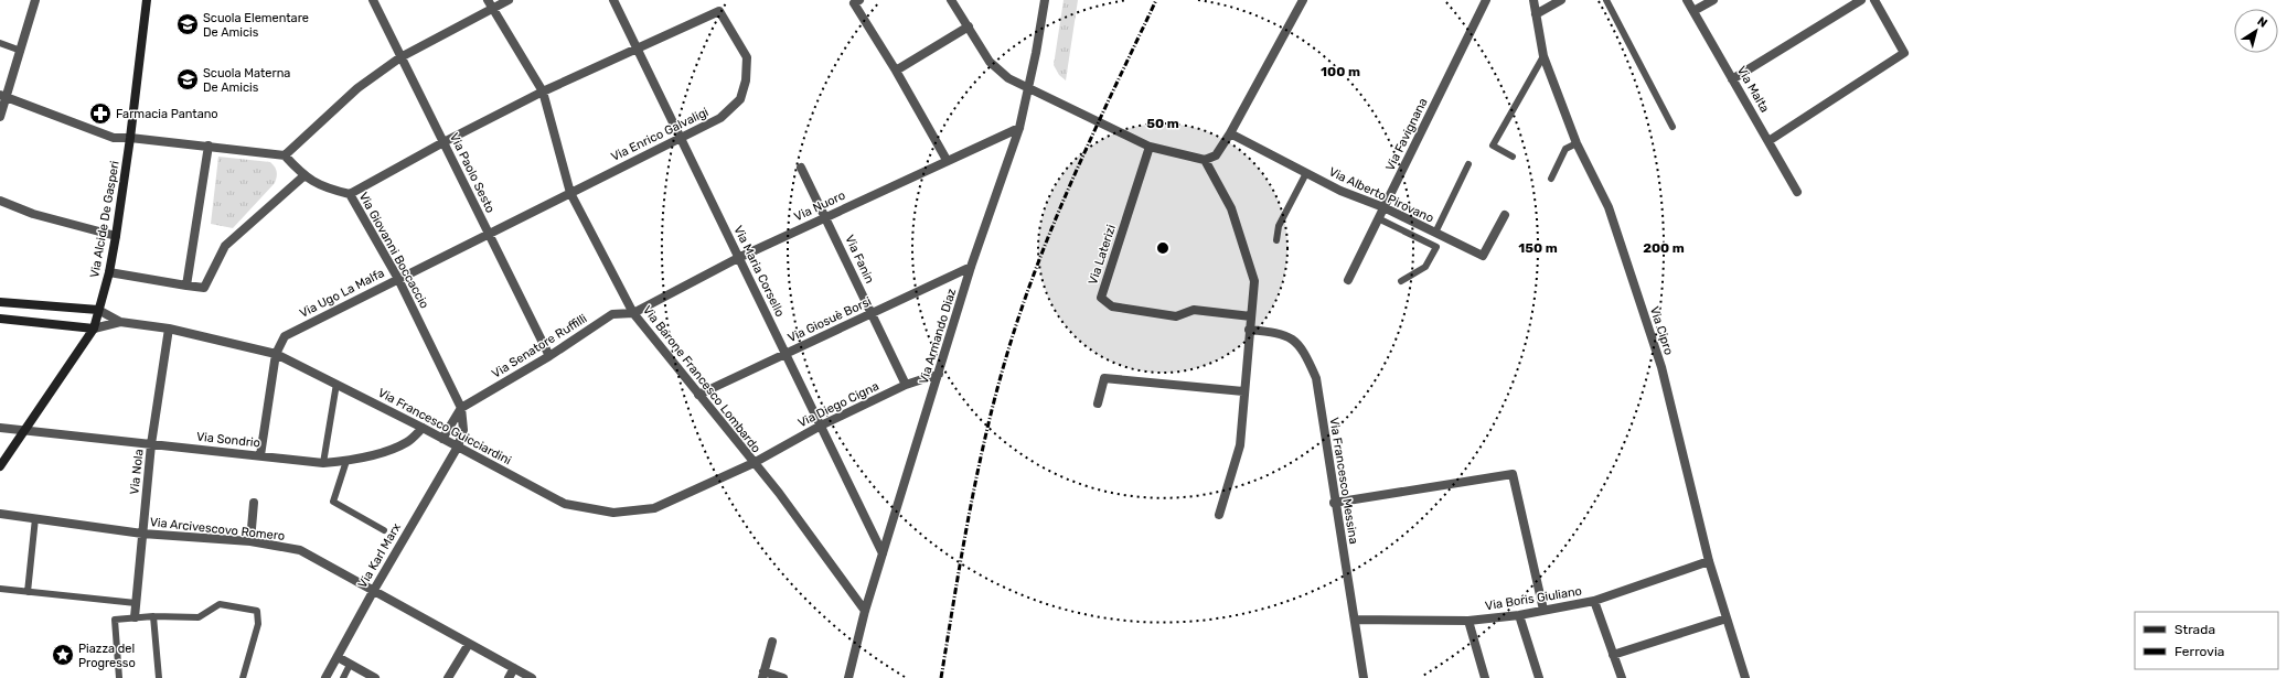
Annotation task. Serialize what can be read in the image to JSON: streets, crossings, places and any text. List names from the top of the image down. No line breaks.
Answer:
{"streets":{"main road":["Via Alcide De Gasperi"],"street":["Via Malta","Via Enrico Galvaligi","Via Favignana","Via Paolo Sesto","Via Alberto Pirovano","Via Nuoro","Via Giovanni Boccaccio","Via Laterizi","Via Fanin","Via Maria Corsello","Via Ugo La Malfa","Via Giosuè Borsi","Via Cipro","Via Armando Diaz","Via Senatore Ruffilli","Via Barone Francesco Lombardo","Via Diego Cigna","Via Francesco Guicciardini","Via Sondrio","Via Nola","Via Francesco Messina","Via Arcivescovo Romero","Via Karl Marx","Via Boris Giuliano"]},"crossings":[["Via Enrico Galvaligi","Via Maria Corsello"],["Via Enrico Galvaligi","Via Ugo La Malfa"],["Via Enrico Galvaligi","Via Barone Francesco Lombardo"],["Via Favignana","Via Alberto Pirovano"],["Via Paolo Sesto","Via Ugo La Malfa"],["Via Paolo Sesto","Via Senatore Ruffilli"],["Via Nuoro","Via Fanin"],["Via Nuoro","Via Maria Corsello"],["Via Nuoro","Via Armando Diaz"],["Via Nuoro","Via Senatore Ruffilli"],["Via Nuoro","Via Barone Francesco Lombardo"],["Via Alcide De Gasperi","Via Sondrio"],["Via Giovanni Boccaccio","Via Ugo La Malfa"],["Via Giovanni Boccaccio","Via Senatore Ruffilli"],["Via Giovanni Boccaccio","Via Karl Marx"],["Via Fanin","Via Giosuè Borsi"],["Via Fanin","Via Diego Cigna"],["Via Maria Corsello","Via Giosuè Borsi"],["Via Maria Corsello","Via Armando Diaz"],["Via Maria Corsello","Via Diego Cigna"],["Via Ugo La Malfa","Via Barone Francesco Lombardo"],["Via Ugo La Malfa","Via Francesco Guicciardini"],["Via Giosuè Borsi","Via Armando Diaz"],["Via Giosuè Borsi","Via Barone Francesco Lombardo"],["Via Cipro","Via Boris Giuliano"],["Via Armando Diaz","Via Barone Francesco Lombardo"],["Via Armando Diaz","Via Diego Cigna"],["Via Senatore Ruffilli","Via Barone Francesco Lombardo"],["Via Senatore Ruffilli","Via Karl Marx"],["Via Barone Francesco Lombardo","Via Diego Cigna"],["Via Barone Francesco Lombardo","Via Francesco Guicciardini"],["Via Diego Cigna","Via Francesco Guicciardini"],["Via Francesco Guicciardini","Via Sondrio"],["Via Francesco Guicciardini","Via Nola"],["Via Francesco Guicciardini","Via Karl Marx"],["Via Sondrio","Via Nola"],["Via Nola","Via Arcivescovo Romero"],["Via Francesco Messina","Via Boris Giuliano"],["Via Arcivescovo Romero","Via Karl Marx"]],"places":{"school or university":["Scuola Elementare De Amicis","Scuola Materna De Amicis"],"pharmacy":["Farmacia Pantano"],"place":["Piazza del Progresso"]},"legend":["Strada","Ferrovia"],"north":"top right","rings":["100 m","50 m","150 m","200 m"]}
